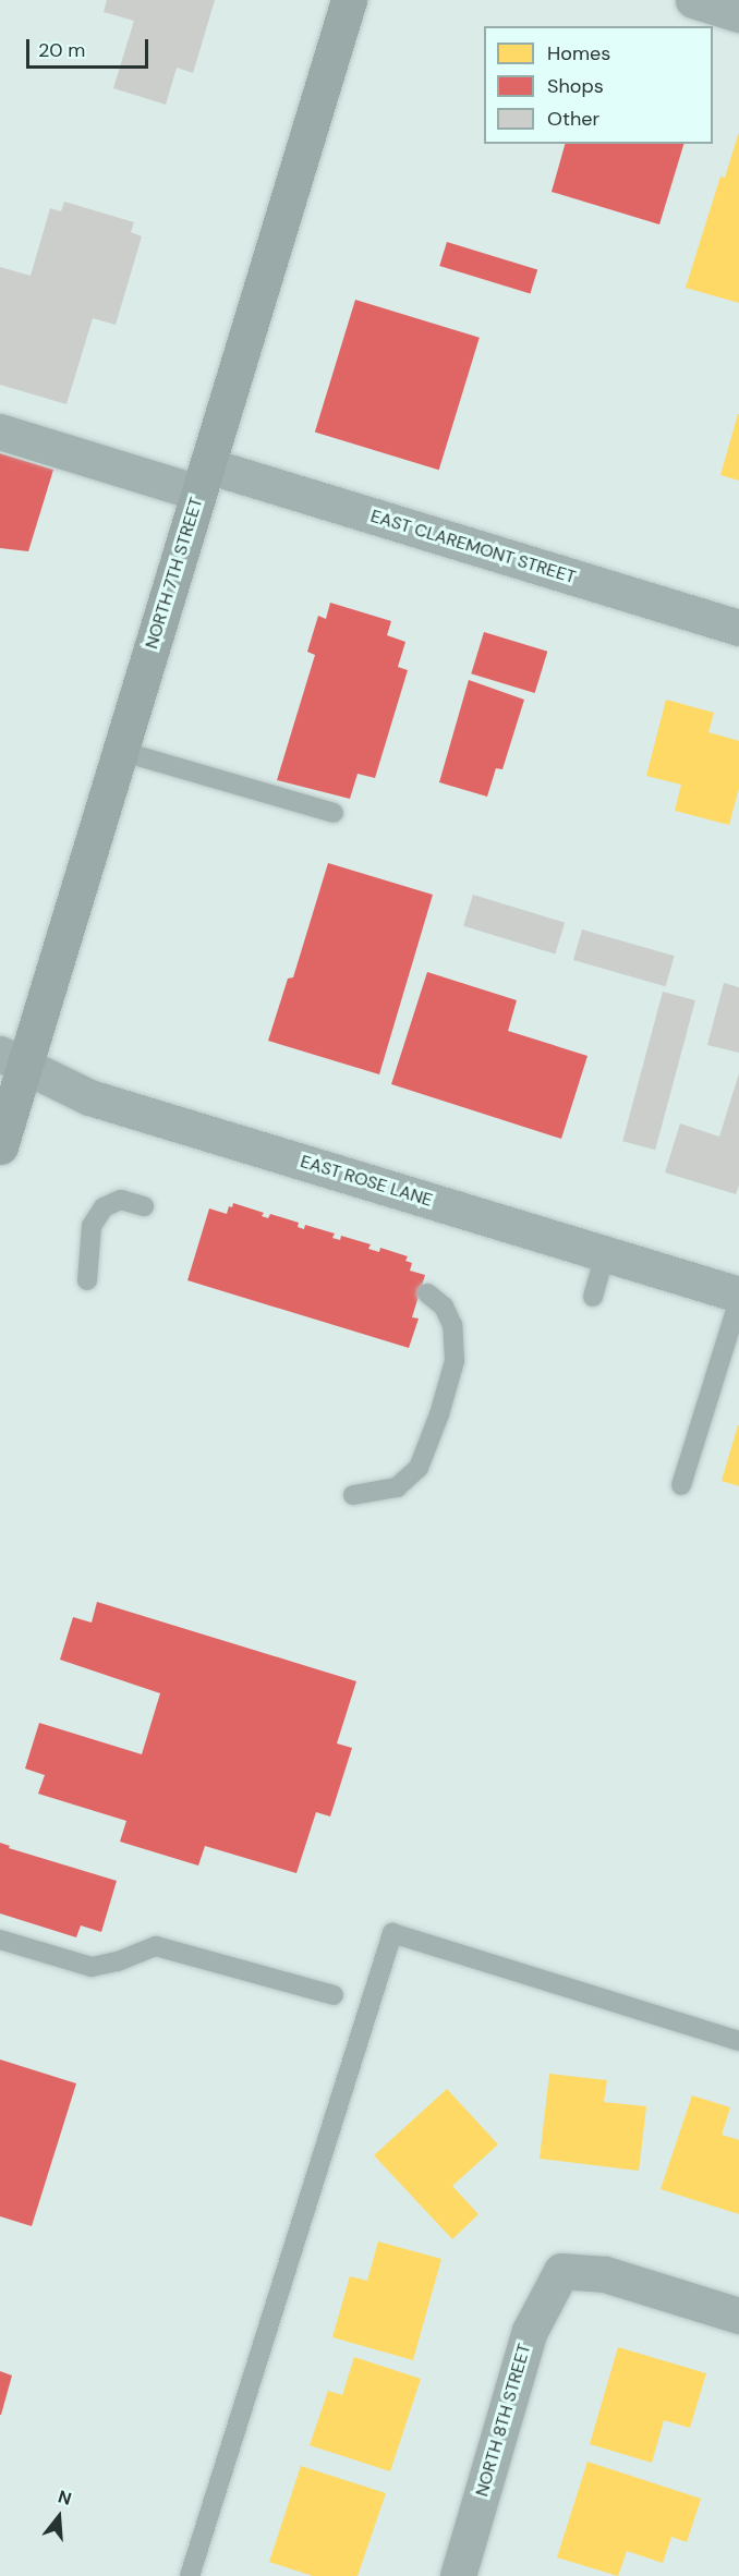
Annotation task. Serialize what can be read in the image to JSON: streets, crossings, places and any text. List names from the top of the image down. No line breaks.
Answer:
{"streets":{"main road":["NORTH 7TH STREET"],"street":["EAST CLAREMONT STREET","EAST ROSE LANE","NORTH 8TH STREET"]},"crossings":[["EAST CLAREMONT STREET","NORTH 7TH STREET"],["NORTH 7TH STREET","EAST ROSE LANE"]],"legend":["Homes","Shops","Other"],"scale_bar":"20 m","north":"top"}
